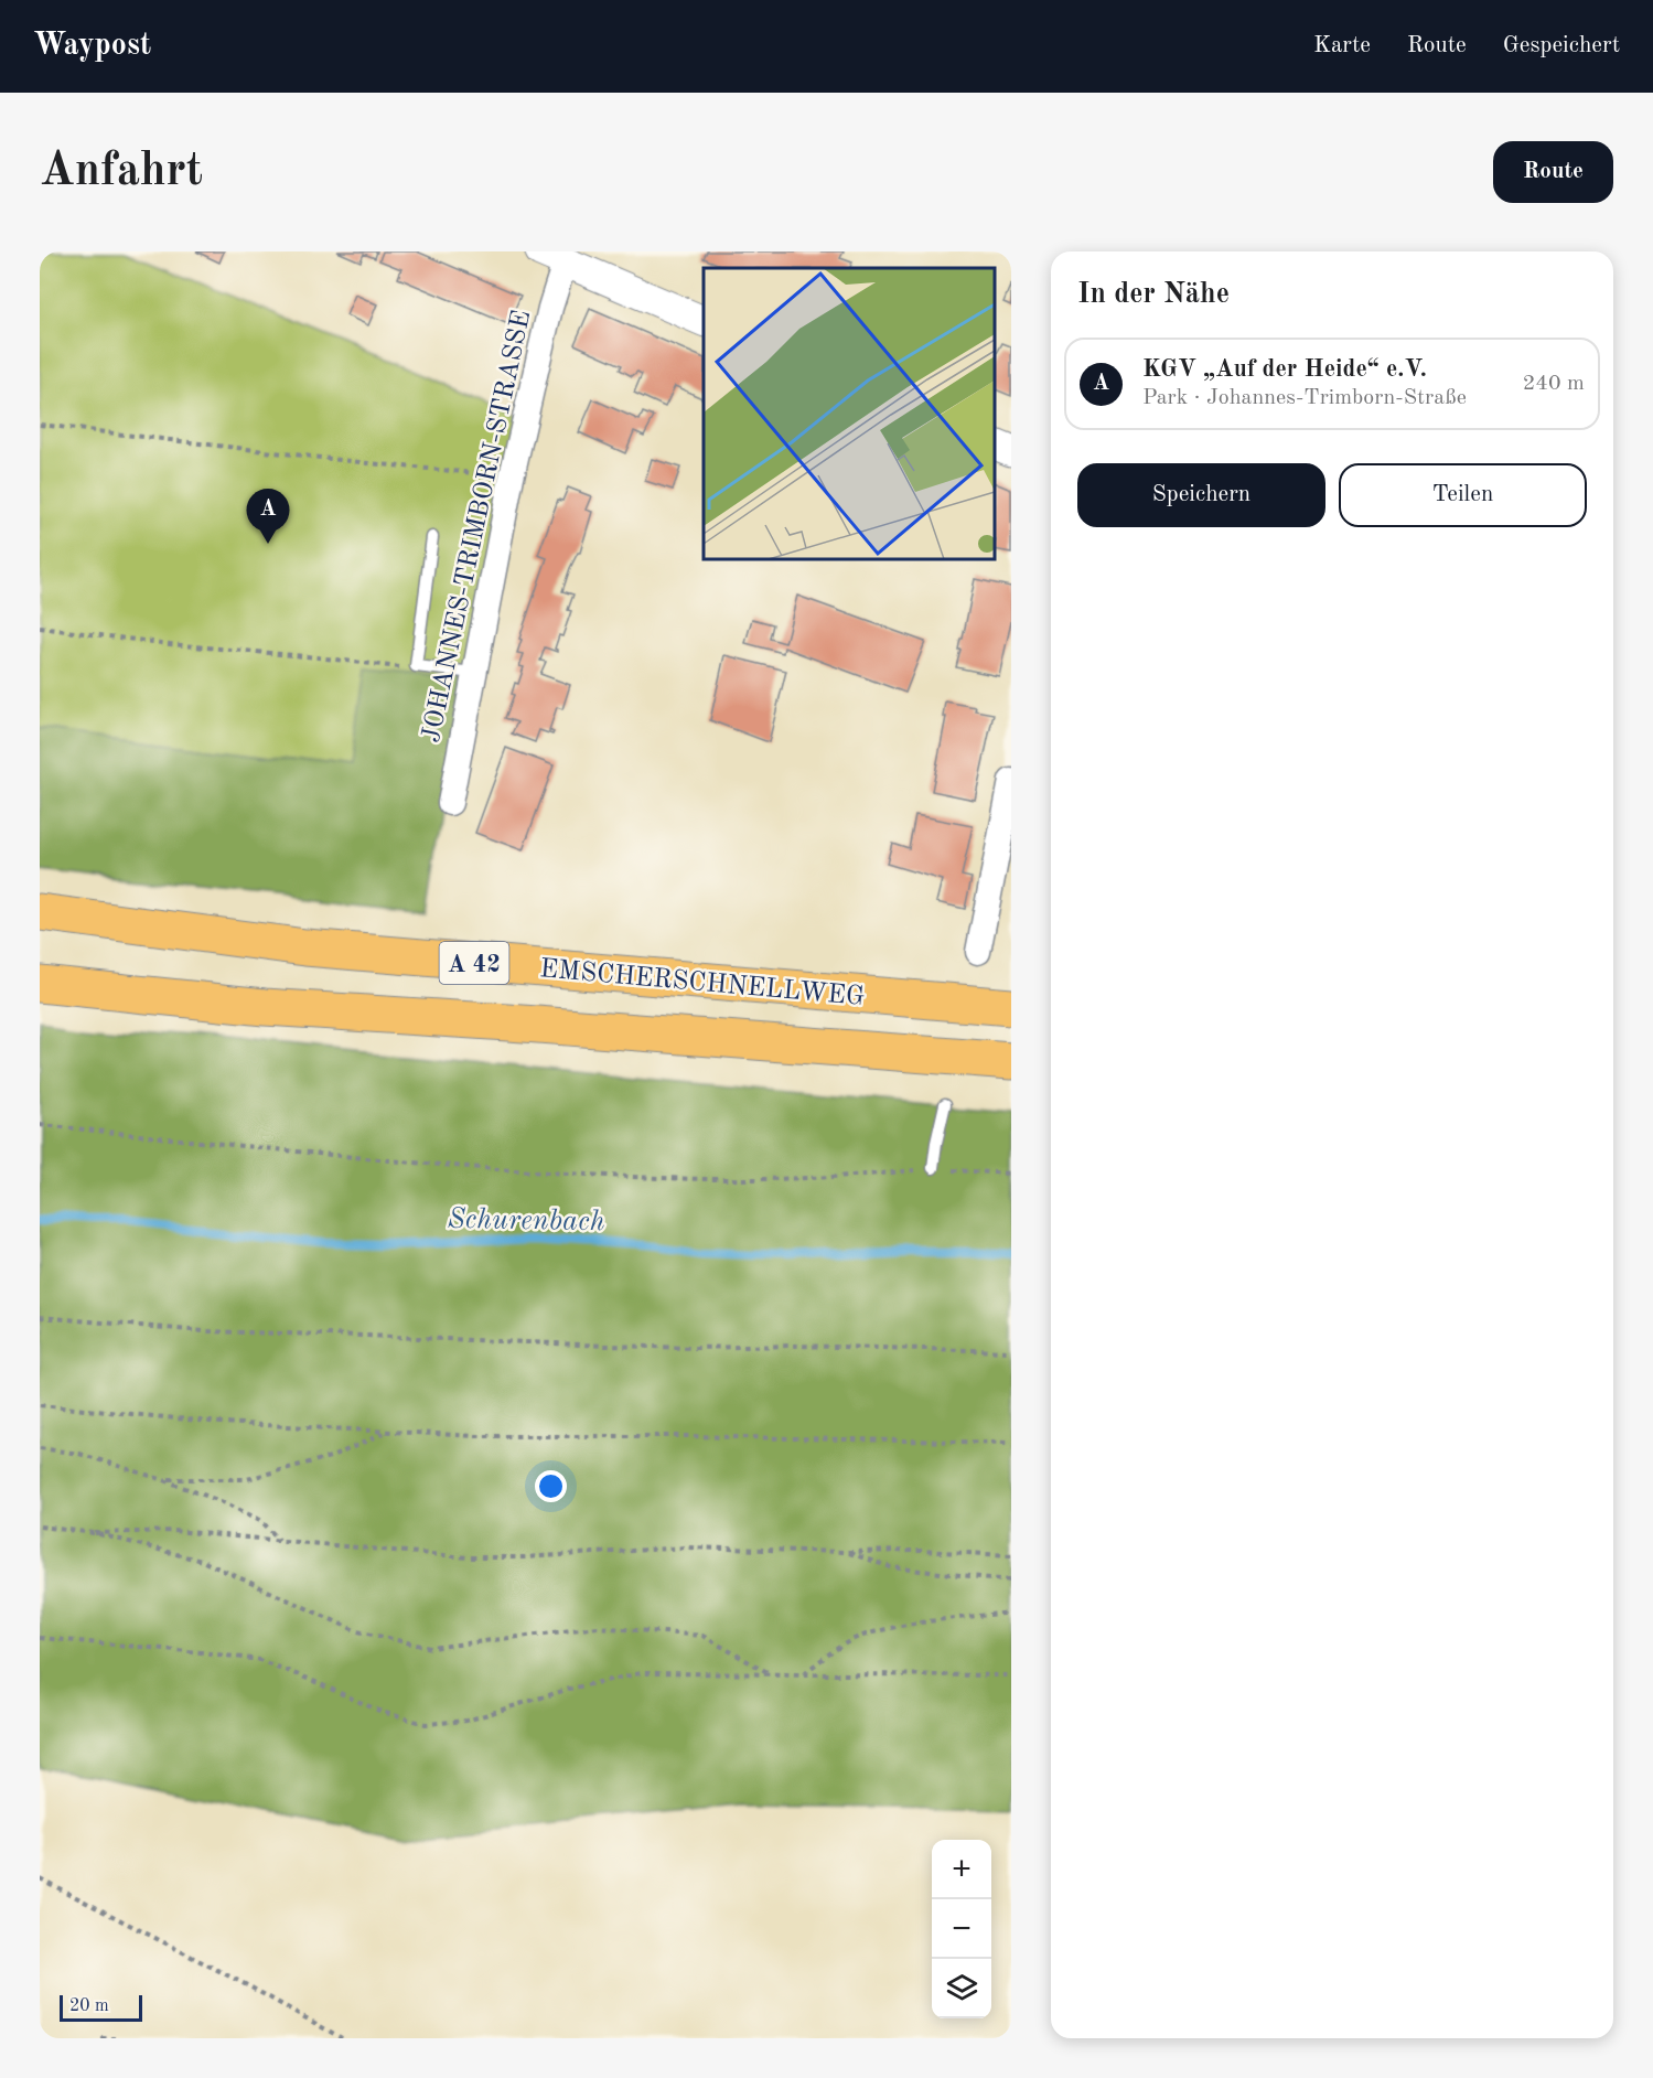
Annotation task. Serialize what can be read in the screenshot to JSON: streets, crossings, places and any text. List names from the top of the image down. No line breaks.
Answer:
{"streets":{"highway":["A 42","EMSCHERSCHNELLWEG"],"street":["JOHANNES-TRIMBORN-STRASSE"]},"water":["Schurenbach"],"scale_bar":"20 m","page":{"header":"Waypost","nav":["Karte","Route","Gespeichert"],"buttons":["Route",["Speichern","Teilen"]],"title":"Anfahrt","heading":"In der Nähe","list":[{"mark":"A","name":"KGV „Auf der Heide“ e.V.","note":"Park · Johannes-Trimborn-Straße","value":"240 m"}],"pins":"A","map_buttons":["+","−"],"scale":"20 m"}}
